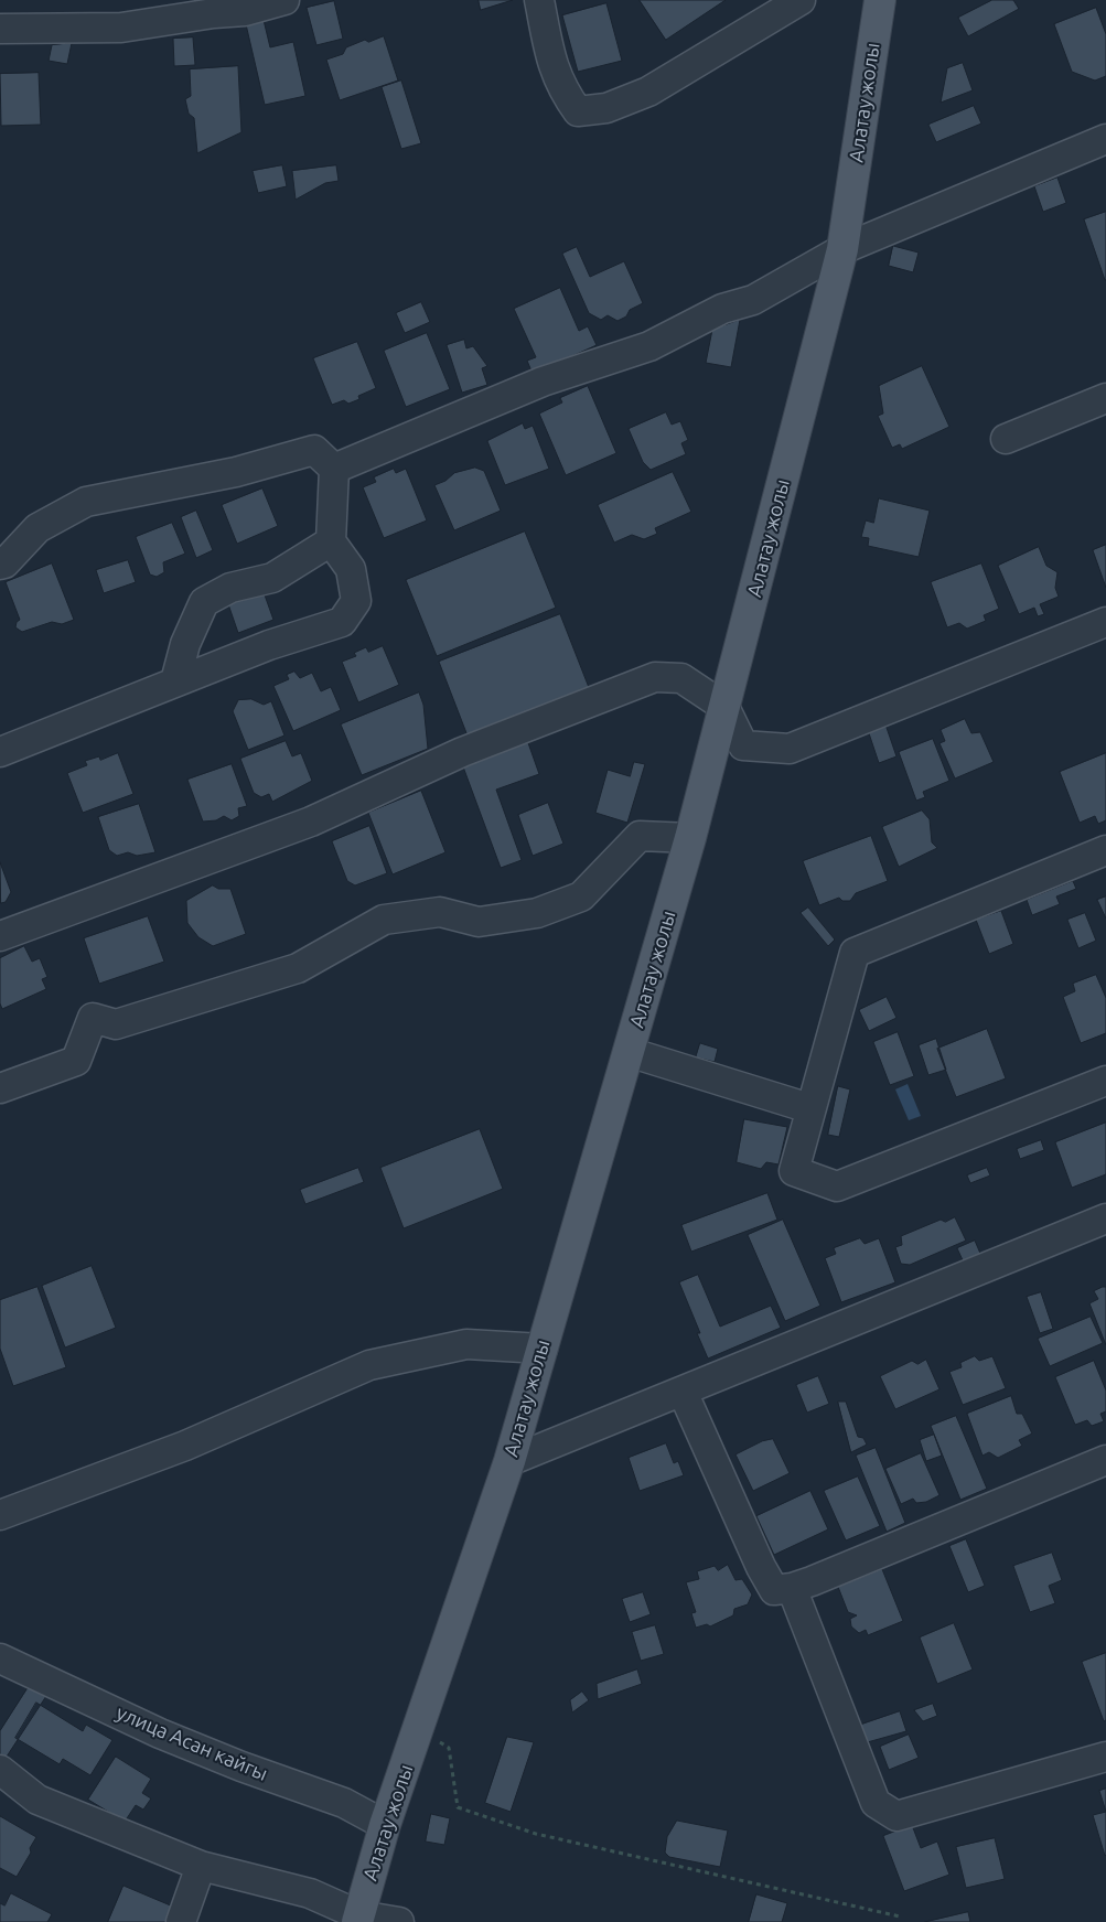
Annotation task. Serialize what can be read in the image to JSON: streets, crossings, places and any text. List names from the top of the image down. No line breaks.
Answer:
{"streets":{"main road":["Алатау жолы"],"street":["улица Асан кайгы"]},"crossings":[["Алатау жолы","улица Асан кайгы"]]}
